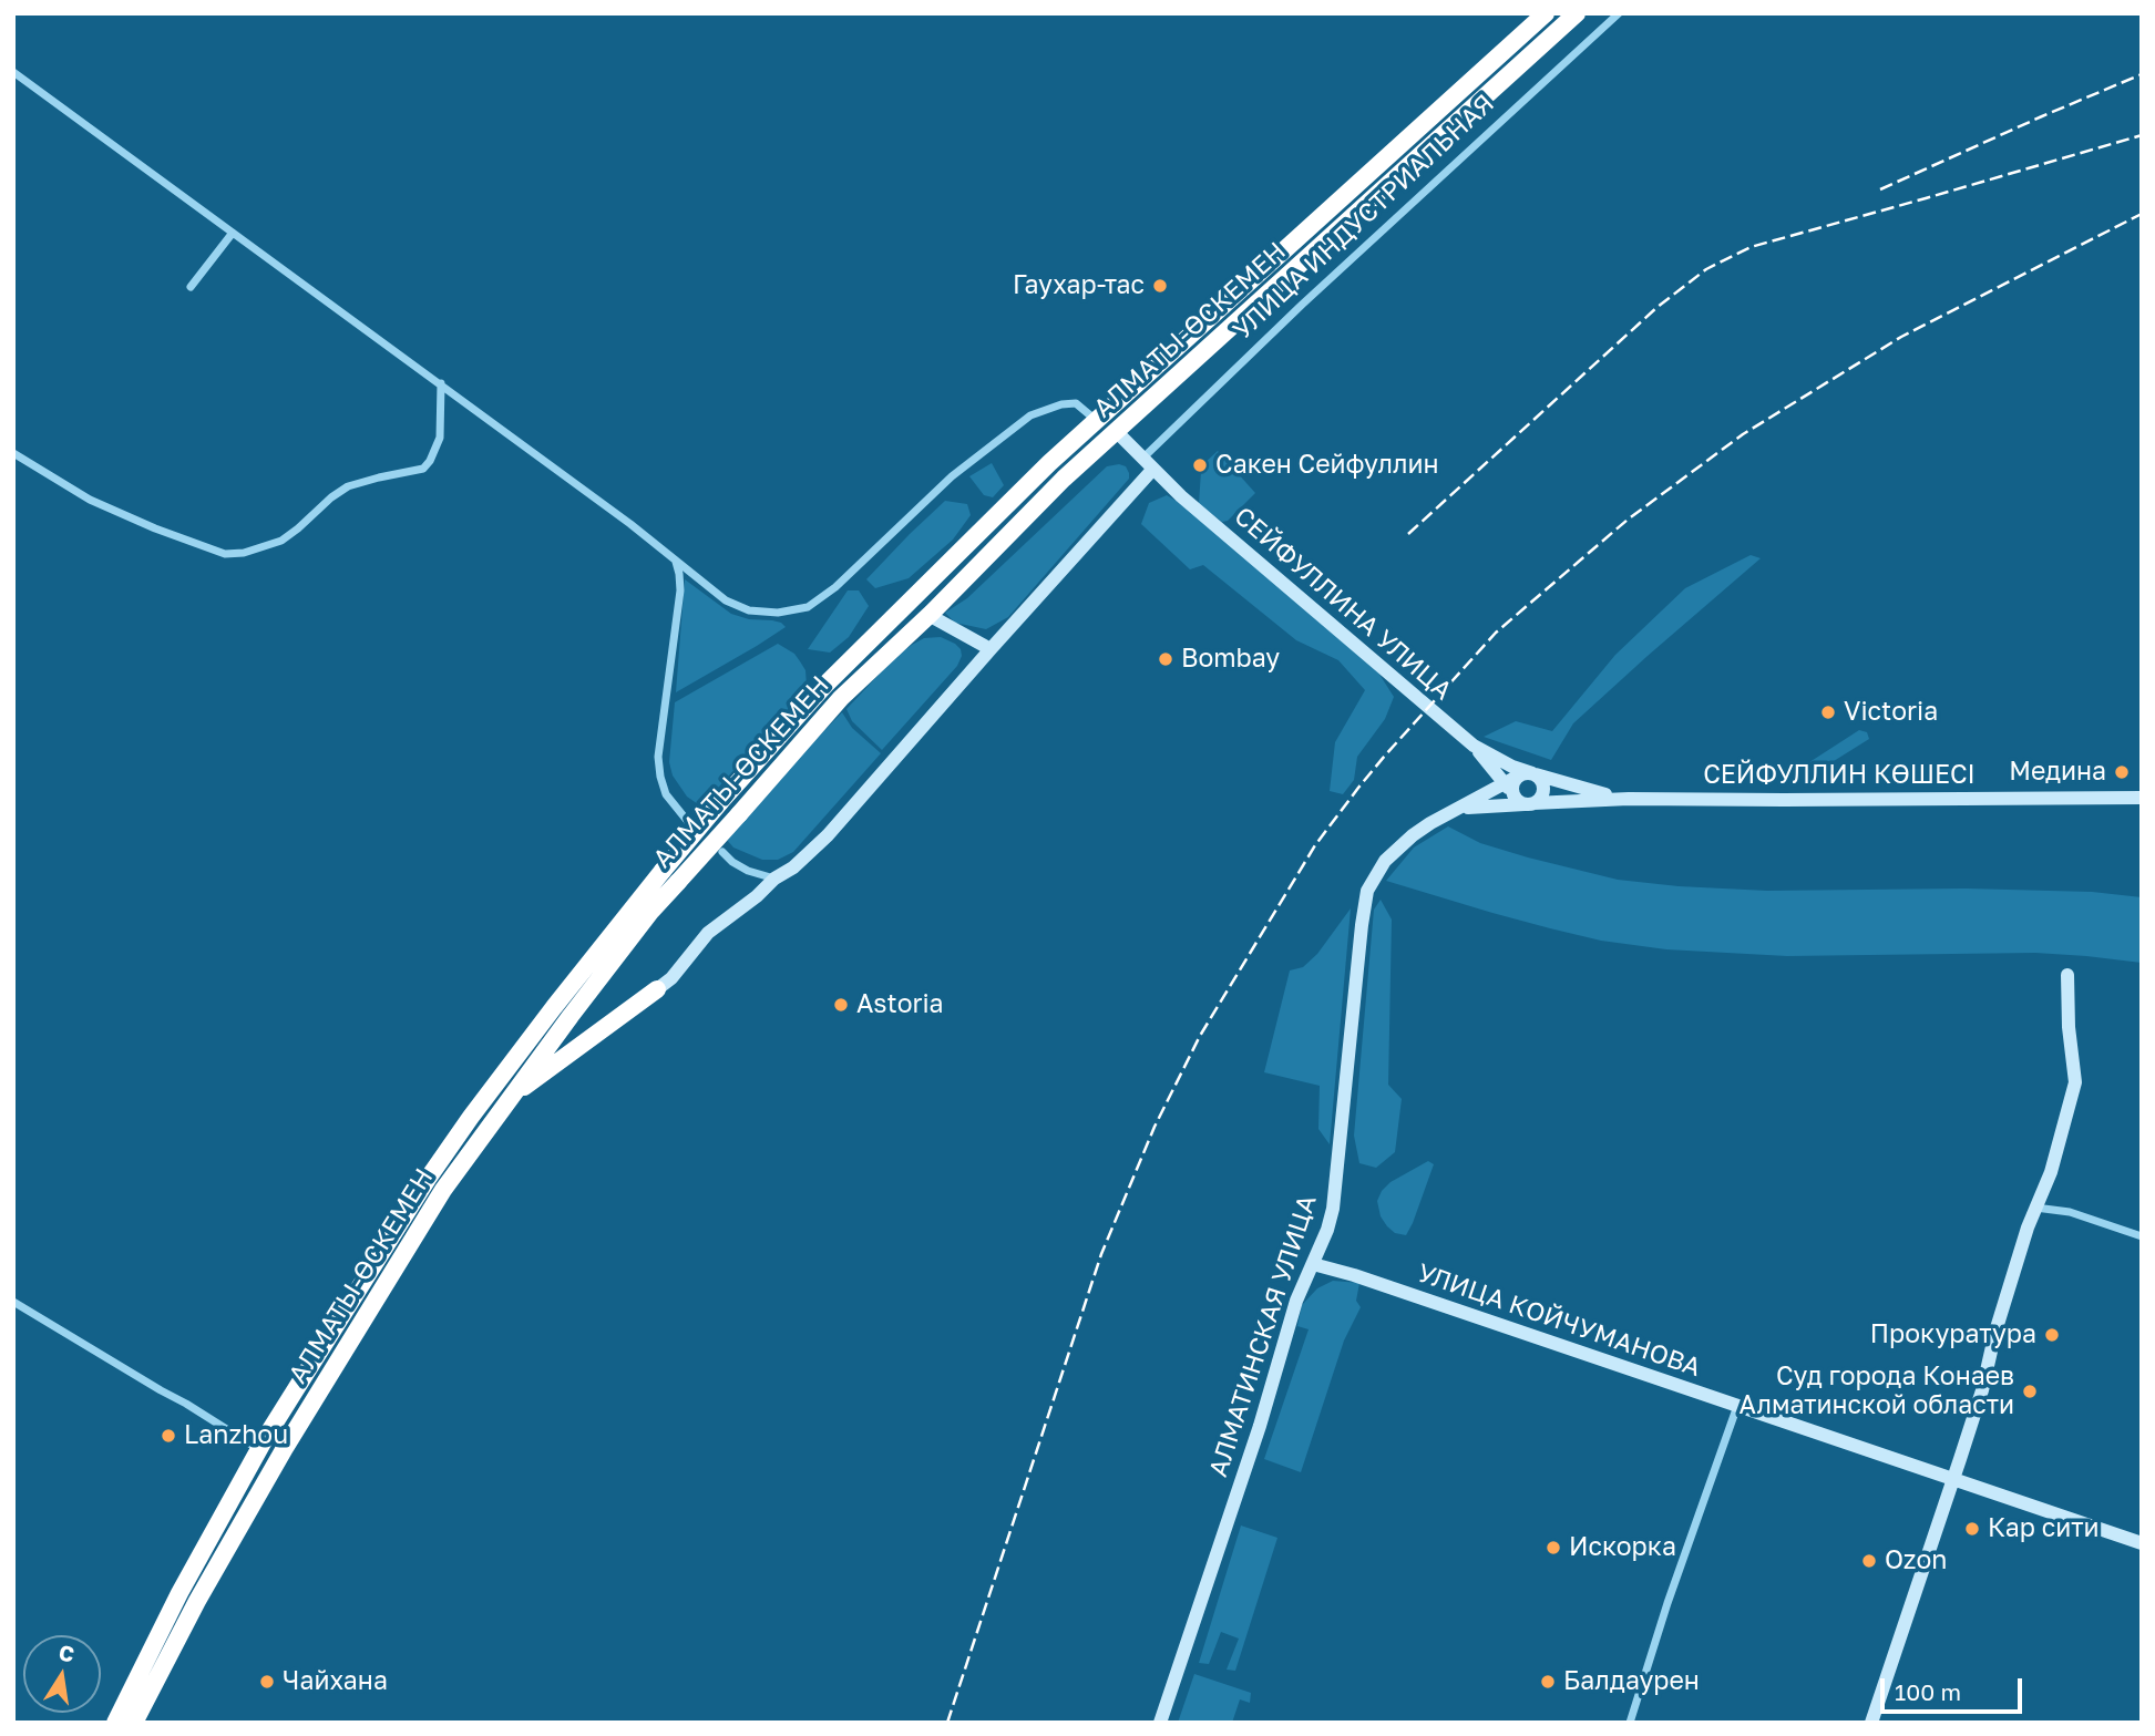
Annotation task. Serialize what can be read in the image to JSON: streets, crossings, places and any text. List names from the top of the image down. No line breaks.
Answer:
{"streets":{"highway":["АЛМАТЫ-ӨСКЕМЕН"],"street":["УЛИЦА ИНДУСТРИАЛЬНАЯ","СЕЙФУЛЛИНА УЛИЦА","СЕЙФУЛЛИН КӨШЕСІ","УЛИЦА КОЙЧУМАНОВА","АЛМАТИНСКАЯ УЛИЦА"]},"crossings":[["УЛИЦА ИНДУСТРИАЛЬНАЯ","СЕЙФУЛЛИНА УЛИЦА"],["АЛМАТЫ-ӨСКЕМЕН","СЕЙФУЛЛИНА УЛИЦА"],["УЛИЦА КОЙЧУМАНОВА","АЛМАТИНСКАЯ УЛИЦА"]],"places":["Гаухар-тас","Сакен Сейфуллин","Bombay","Victoria","Медина","Astoria","Прокуратура","Суд города Конаев Алматинской области","Lanzhou","Кар сити","Искоркa","Ozon","Чайхана","Балдаурен"],"scale_bar":"100 m","north":"top"}
